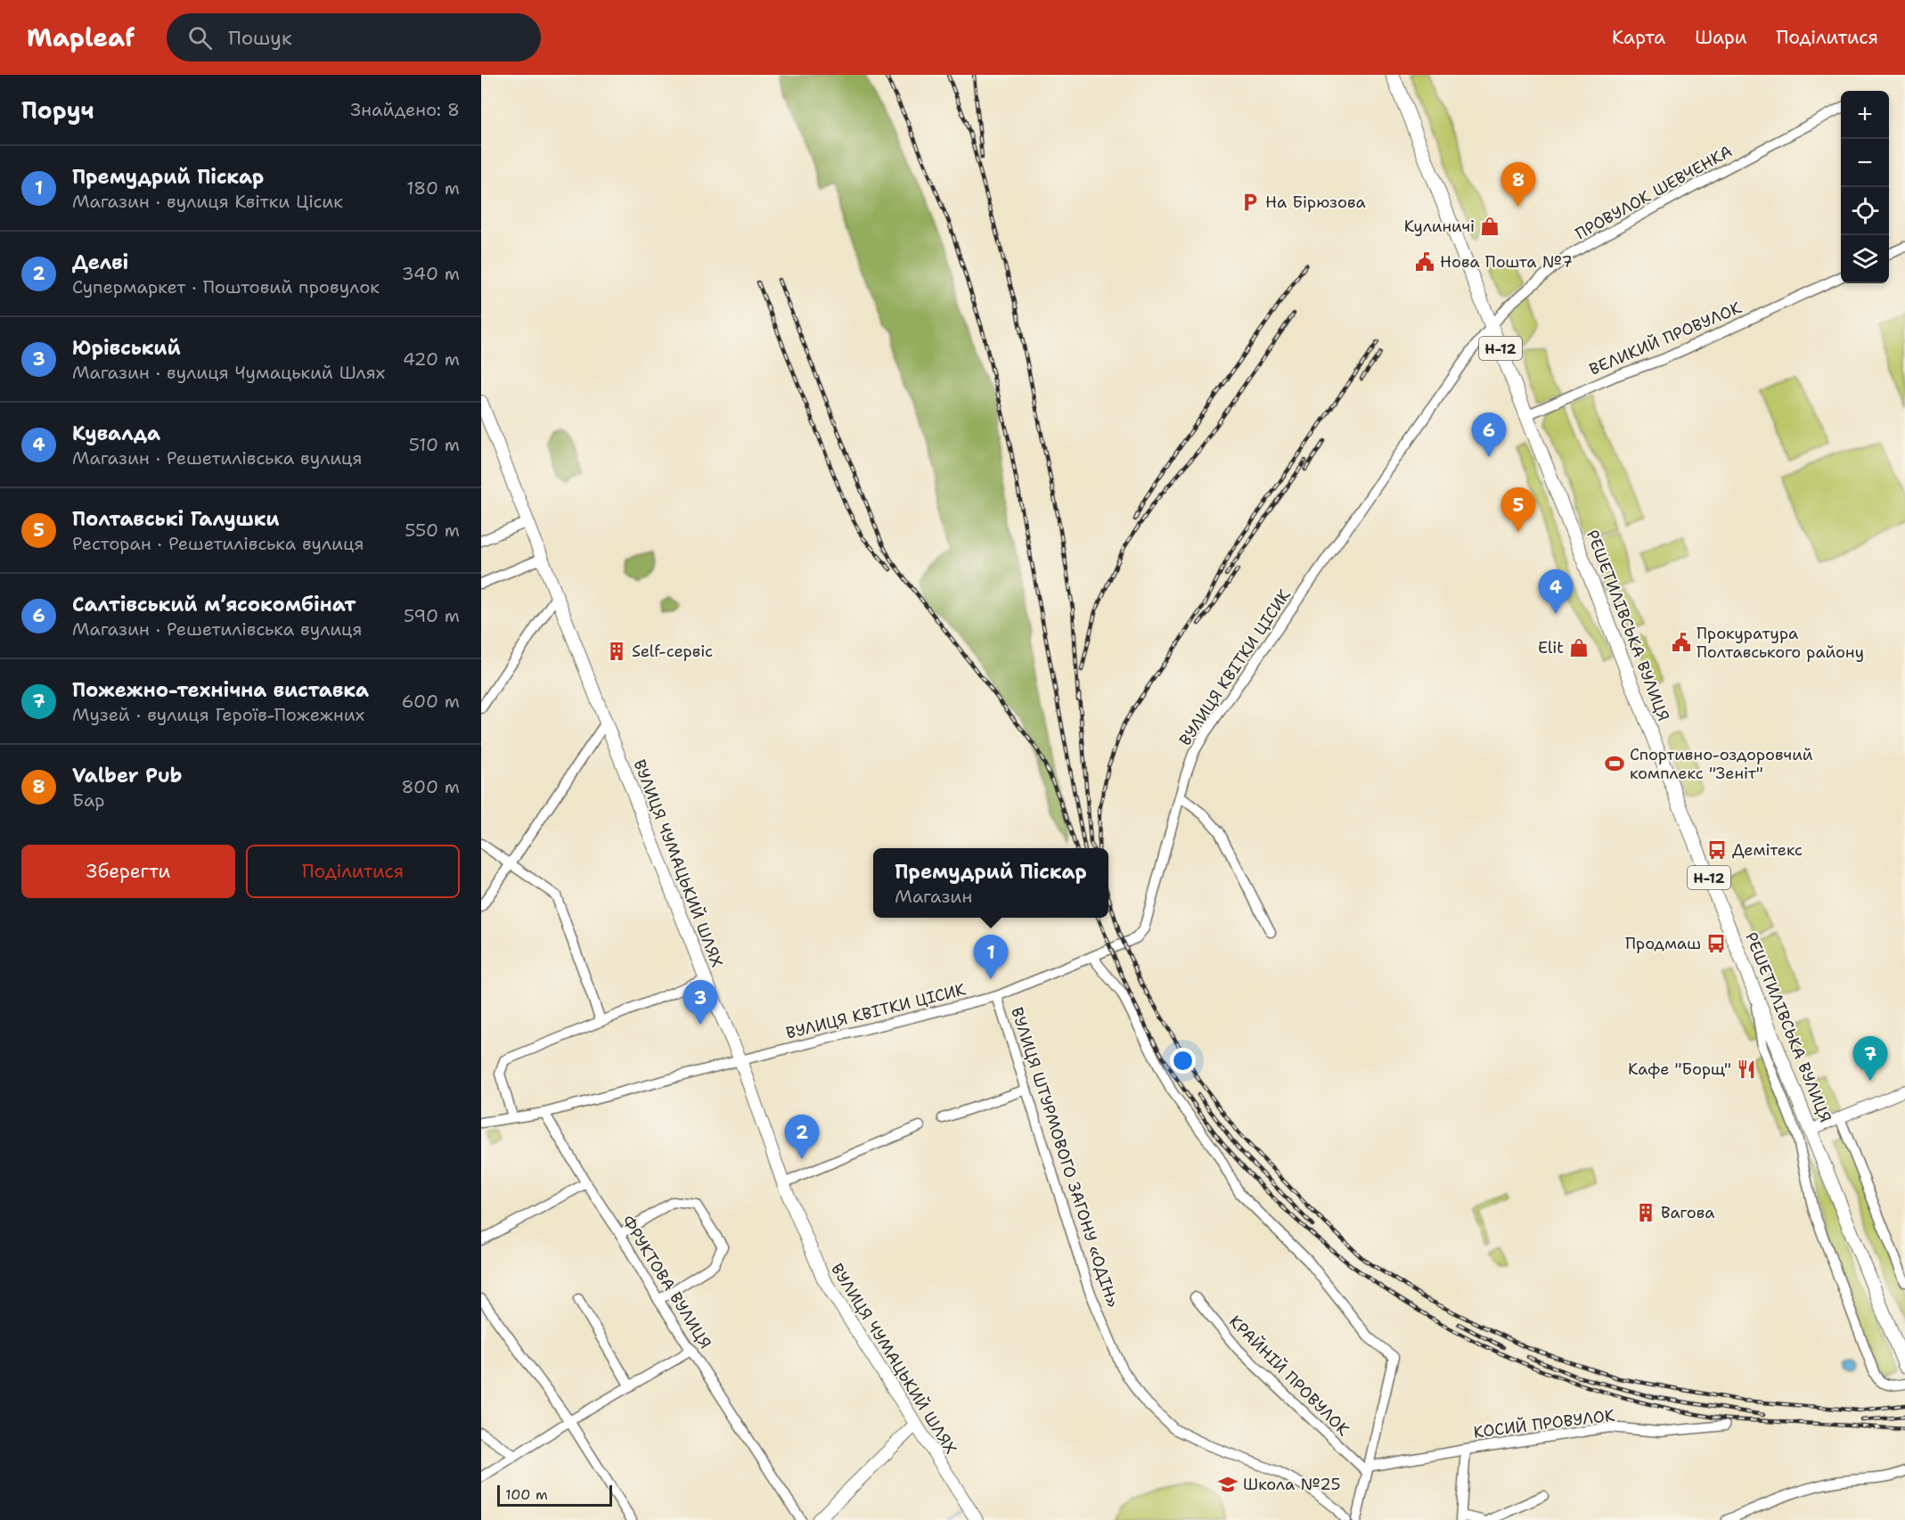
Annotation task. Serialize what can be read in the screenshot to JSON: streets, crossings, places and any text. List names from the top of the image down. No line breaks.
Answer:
{"streets":{"main road":["Н-12","РЕШЕТИЛІВСЬКА ВУЛИЦЯ","ВУЛИЦЯ ЧУМАЦЬКИЙ ШЛЯХ"],"street":["ПРОВУЛОК ШЕВЧЕНКА","ВЕЛИКИЙ ПРОВУЛОК","ВУЛИЦЯ КВІТКИ ЦІСИК","ВУЛИЦЯ ШТУРМОВОГО ЗАГОНУ «ОДІН»","ФРУКТОВА ВУЛИЦЯ","КРАЙНІЙ ПРОВУЛОК","КОСИЙ ПРОВУЛОК"]},"crossings":[["ПРОВУЛОК ШЕВЧЕНКА","РЕШЕТИЛІВСЬКА ВУЛИЦЯ"],["ПРОВУЛОК ШЕВЧЕНКА","ВУЛИЦЯ КВІТКИ ЦІСИК"],["ВЕЛИКИЙ ПРОВУЛОК","РЕШЕТИЛІВСЬКА ВУЛИЦЯ"],["РЕШЕТИЛІВСЬКА ВУЛИЦЯ","ВУЛИЦЯ КВІТКИ ЦІСИК"],["ВУЛИЦЯ КВІТКИ ЦІСИК","ВУЛИЦЯ ЧУМАЦЬКИЙ ШЛЯХ"],["ВУЛИЦЯ КВІТКИ ЦІСИК","ВУЛИЦЯ ШТУРМОВОГО ЗАГОНУ «ОДІН»"],["ВУЛИЦЯ КВІТКИ ЦІСИК","ФРУКТОВА ВУЛИЦЯ"],["КРАЙНІЙ ПРОВУЛОК","КОСИЙ ПРОВУЛОК"]],"places":{"parking":["На Бірюзова"],"shop":["Кулиничі","Elit"],"public building":["Нова Пошта №7","Прокуратура Полтавського району"],"building":["Self-сервіс","Вагова"],"sports":["Спортивно-оздоровчий комплекс \"Зеніт\""],"bus stop":["Демітекс","Продмаш"],"restaurant":["Кафе \"Борщ\""],"school or university":["Школа №25"]},"scale_bar":"100 m","page":{"header":"Mapleaf","search":"Пошук","nav":["Карта","Шари","Поділитися"],"heading":["Поруч","Знайдено: 8"],"map_buttons":["+","−"],"list":[{"mark":"1","name":"Премудрий Піскар","note":"Магазин · вулиця Квітки Цісик","value":"180 m"},{"mark":"2","name":"Делві","note":"Супермаркет · Поштовий провулок","value":"340 m"},{"mark":"3","name":"Юрівський","note":"Магазин · вулиця Чумацький Шлях","value":"420 m"},{"mark":"4","name":"Кувалда","note":"Магазин · Решетилівська вулиця","value":"510 m"},{"mark":"5","name":"Полтавські Галушки","note":"Ресторан · Решетилівська вулиця","value":"550 m"},{"mark":"6","name":"Салтівський мʼясокомбінат","note":"Магазин · Решетилівська вулиця","value":"590 m"},{"mark":"7","name":"Пожежно-технічна виставка","note":"Музей · вулиця Героїв-Пожежних","value":"600 m"},{"mark":"8","name":"Valber Pub","note":"Бар","value":"800 m"}],"pins":["8","6","5","4","1","3","7","2"],"buttons":["Зберегти","Поділитися"],"popup":["Премудрий Піскар","Магазин"],"scale":"100 m"}}
